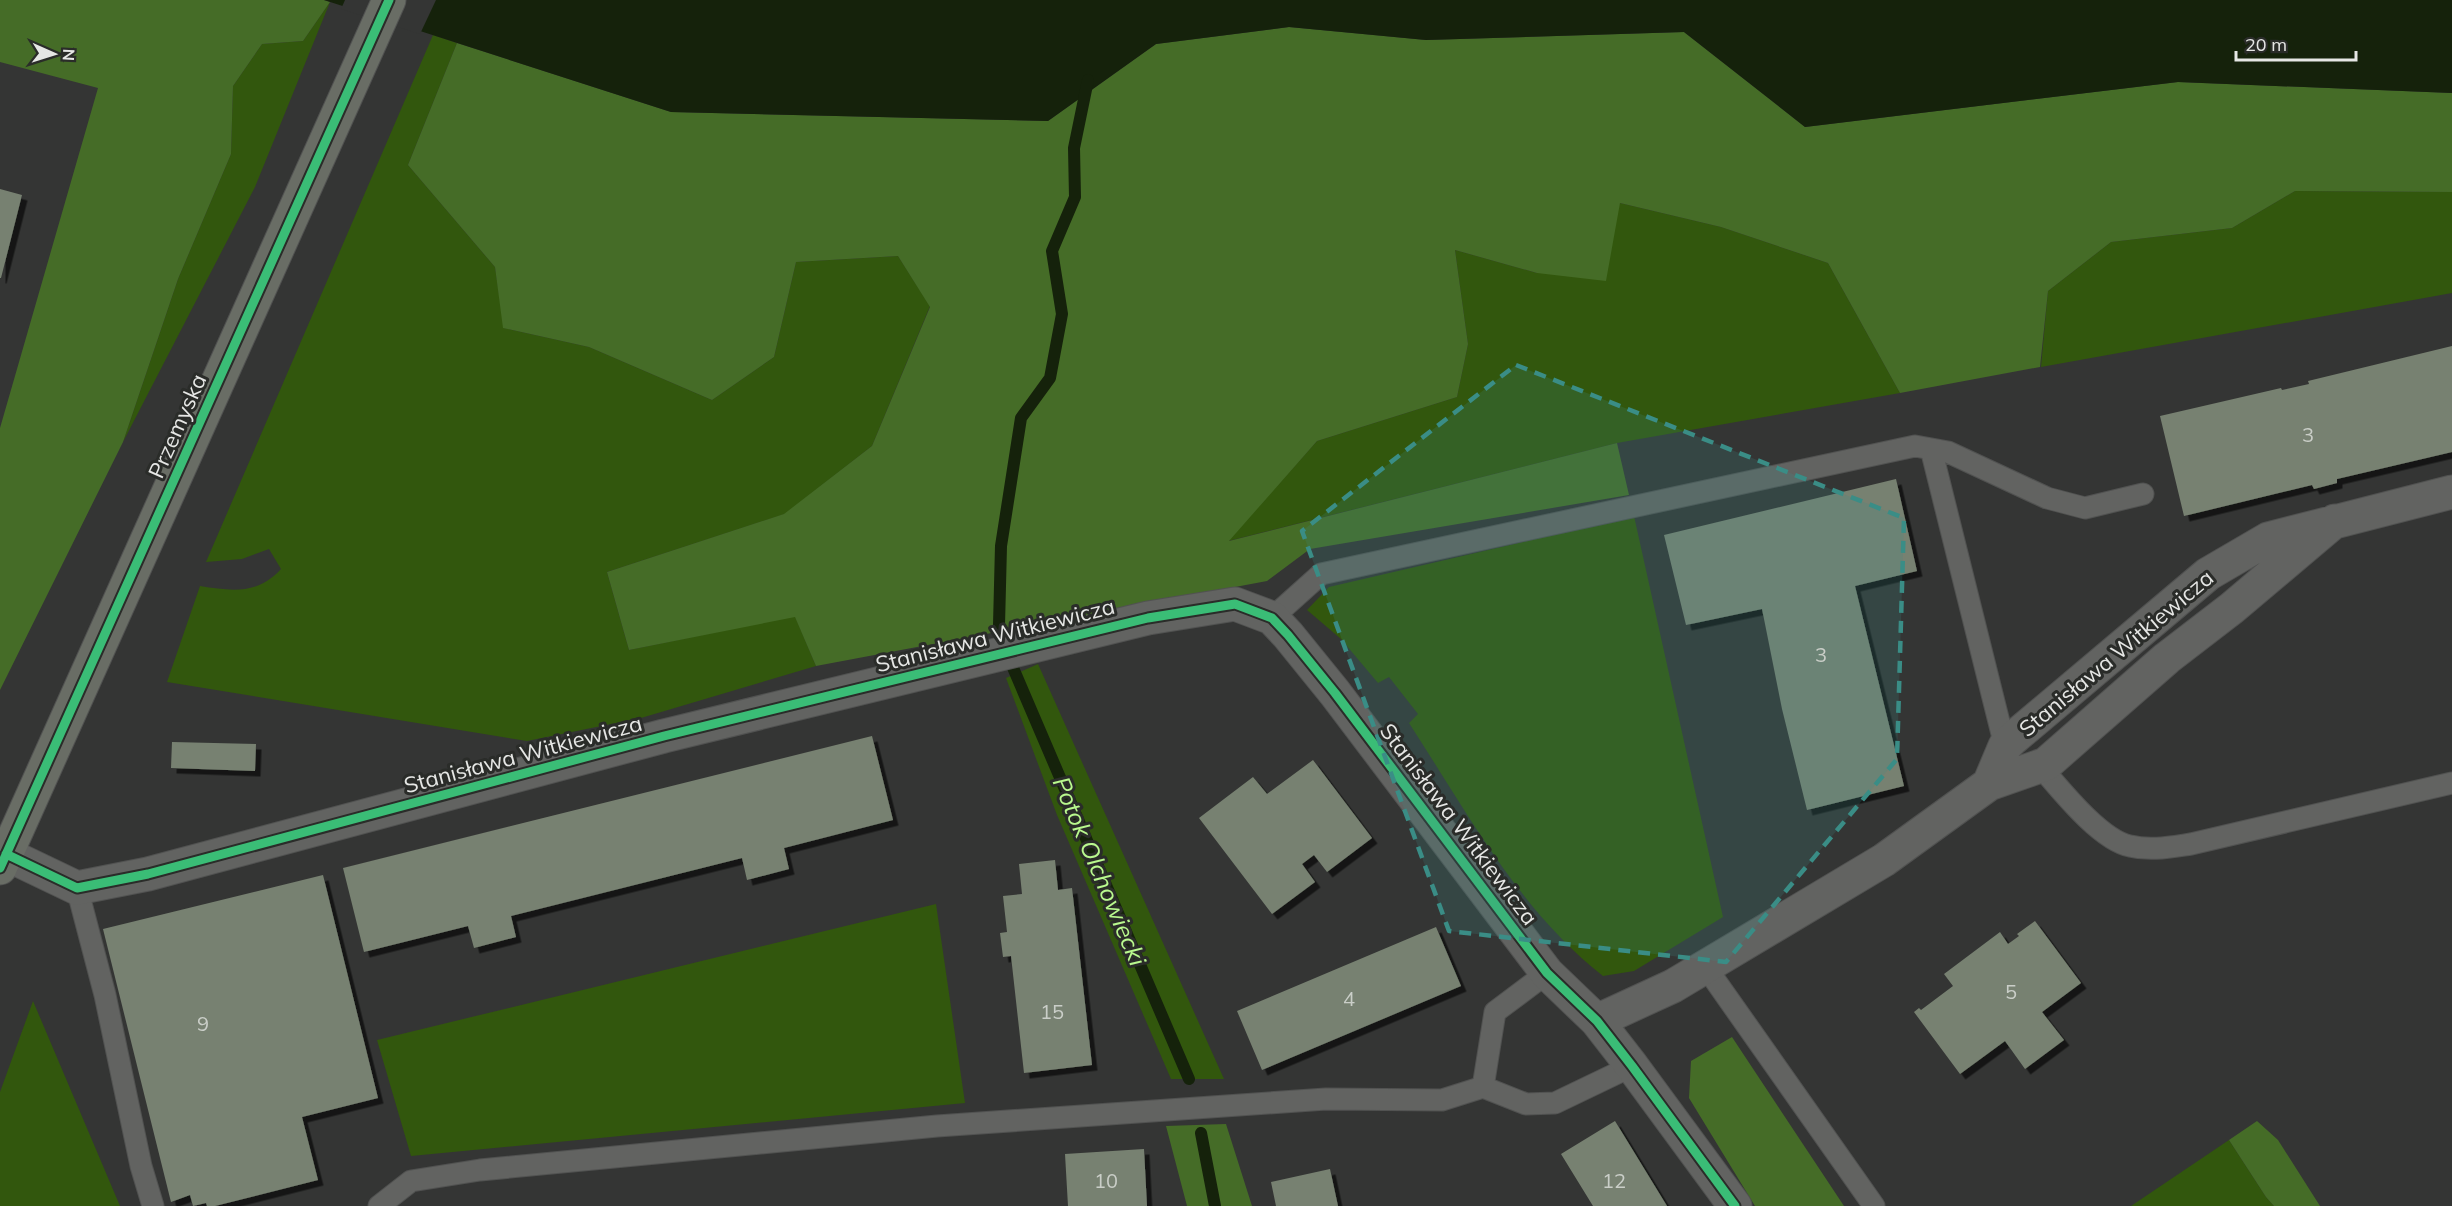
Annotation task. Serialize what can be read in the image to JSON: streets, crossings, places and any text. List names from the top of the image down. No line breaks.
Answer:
{"streets":{"main road":["Przemyska"],"street":["Stanisława Witkiewicza"]},"water":["Potok Olchowiecki"],"house_numbers":["3","3","5","4","15","9","10","12"],"scale_bar":"20 m","north":"right"}
